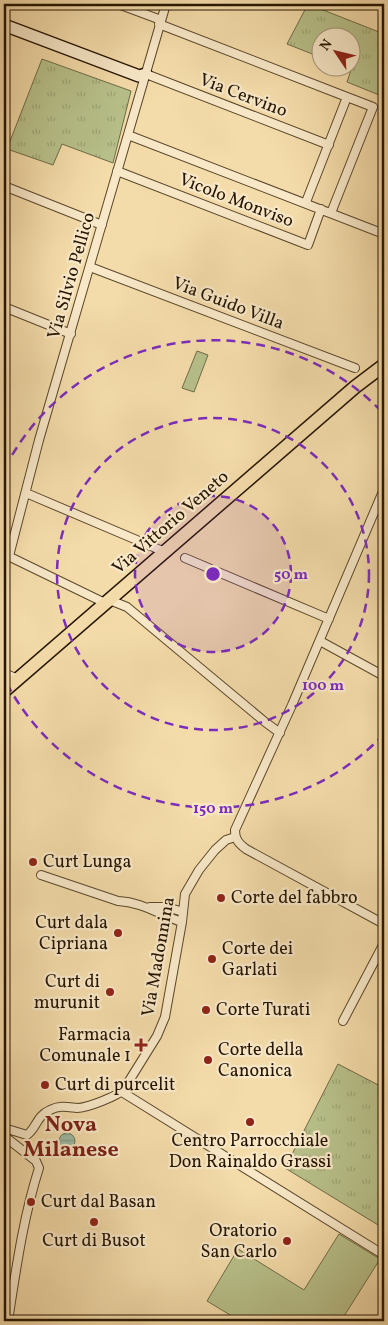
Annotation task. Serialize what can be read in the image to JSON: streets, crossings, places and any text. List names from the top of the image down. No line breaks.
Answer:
{"streets":{"main road":["Via Vittorio Veneto"],"street":["Via Cervino","Vicolo Monviso","Via Silvio Pellico","Via Guido Villa","Via Madonnina"]},"crossings":[["Via Cervino","Via Silvio Pellico"],["Vicolo Monviso","Via Silvio Pellico"],["Via Silvio Pellico","Via Guido Villa"]],"districts":["Nova Milanese"],"places":{"other":["Curt Lunga","Corte del fabbro","Curt dala Cipriana","Corte dei Garlati","Curt di murunit","Corte Turati","Corte della Canonica","Curt di purcelit","Centro Parrocchiale Don Rainaldo Grassi","Curt dal Basan","Curt di Busot","Oratorio San Carlo"],"health":["Farmacia Comunale 1"]},"north":"top left","rings":["50 m","100 m","150 m"]}
